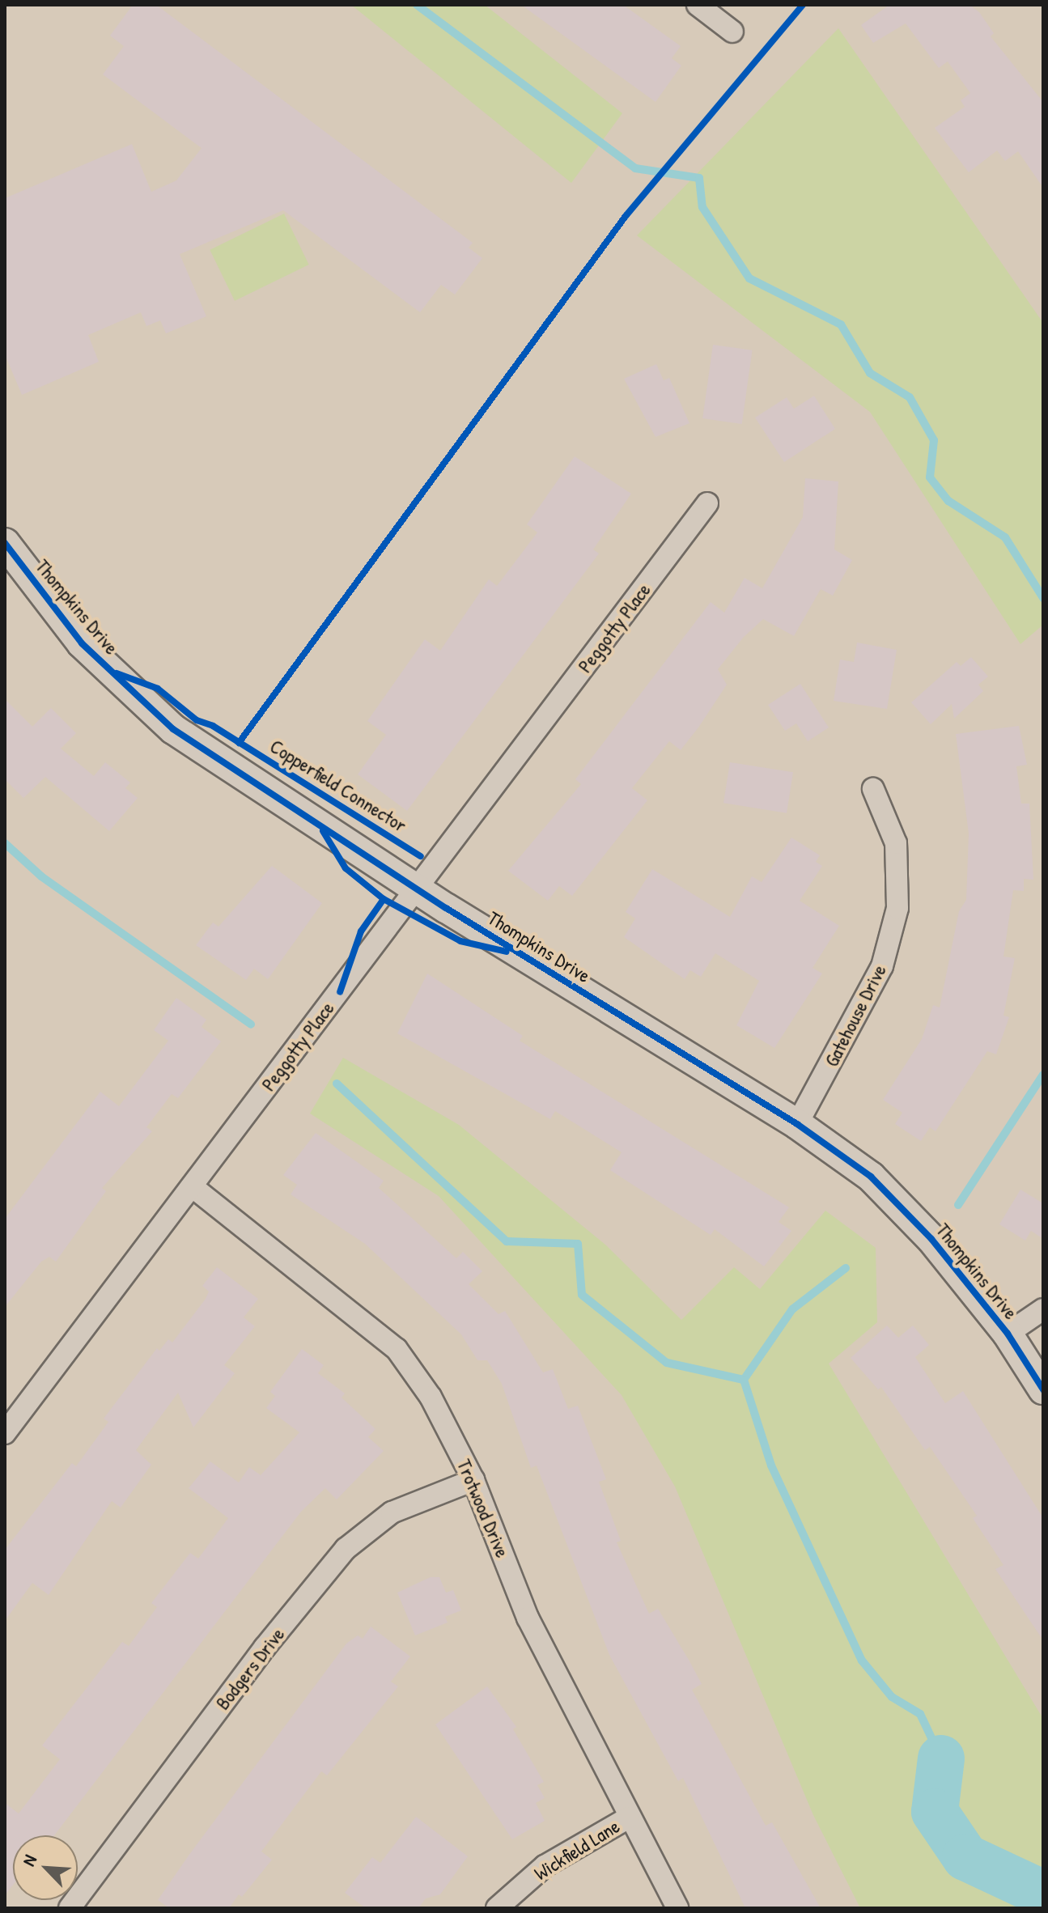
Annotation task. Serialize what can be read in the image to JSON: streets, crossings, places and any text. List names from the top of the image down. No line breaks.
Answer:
{"streets":{"street":["Thompkins Drive","Peggotty Place","Gatehouse Drive","Trotwood Drive","Bodgers Drive","Wickfield Lane"],"cycle path":["Copperfield Connector"]},"crossings":[["Thompkins Drive","Peggotty Place"],["Thompkins Drive","Gatehouse Drive"],["Peggotty Place","Trotwood Drive"],["Trotwood Drive","Bodgers Drive"],["Trotwood Drive","Wickfield Lane"]],"north":"top left"}
